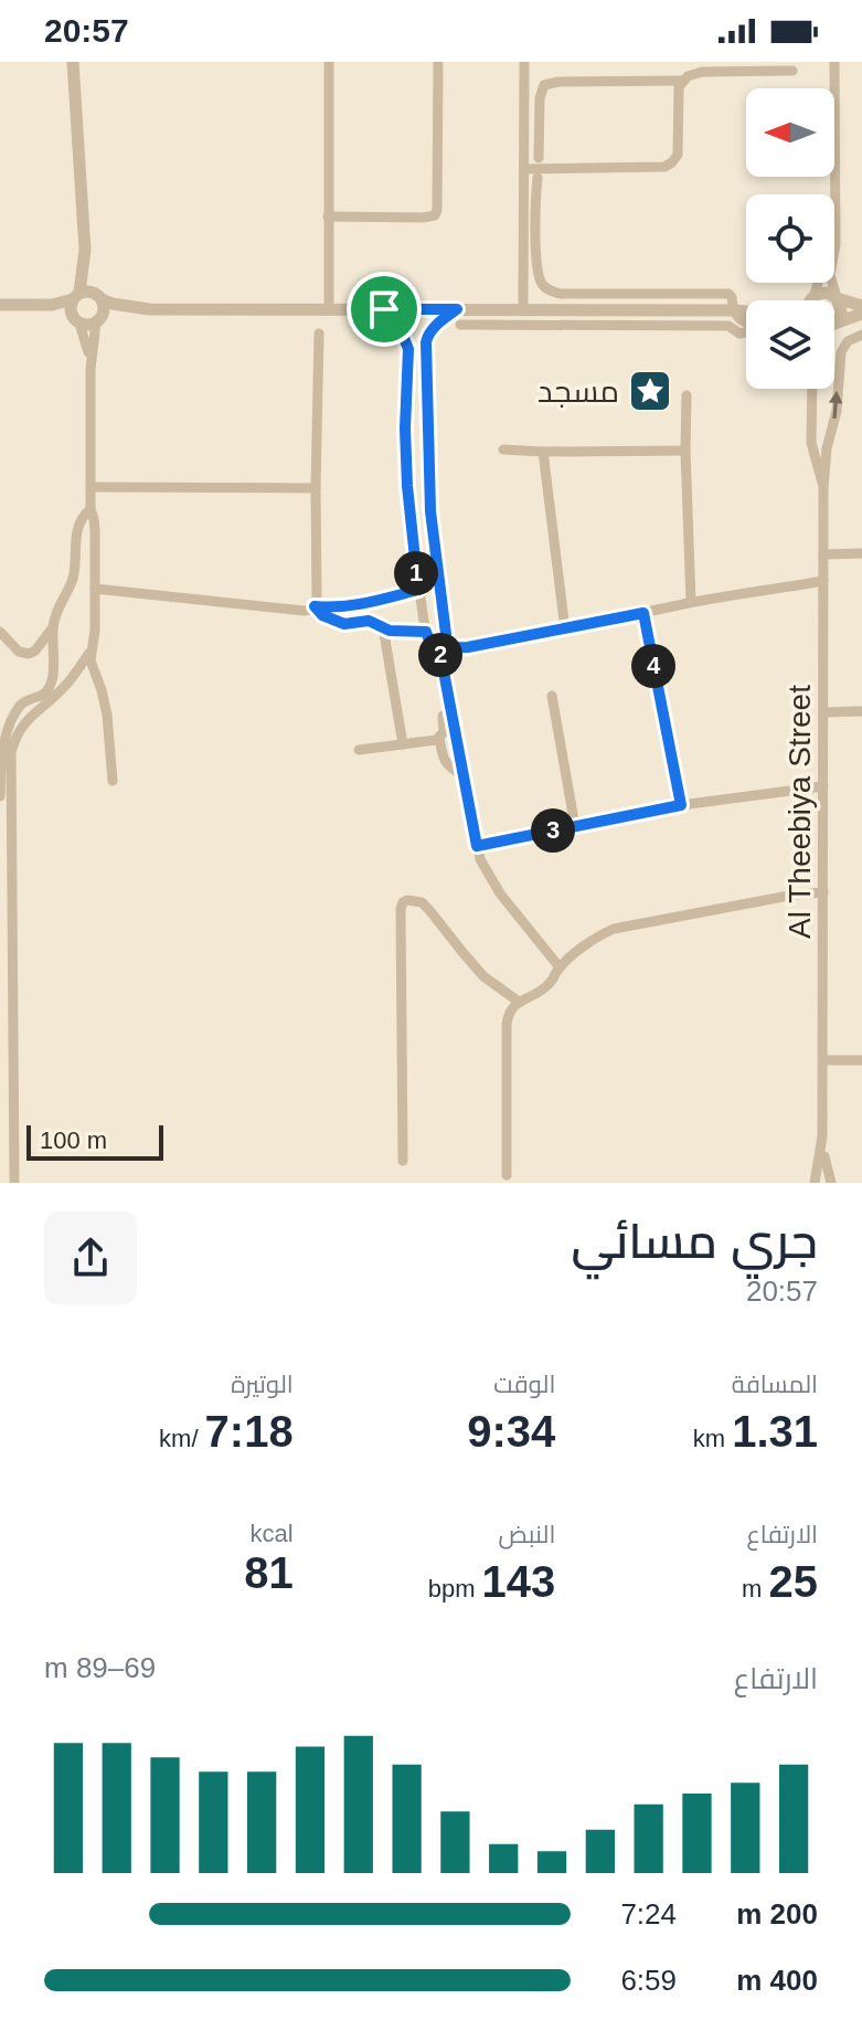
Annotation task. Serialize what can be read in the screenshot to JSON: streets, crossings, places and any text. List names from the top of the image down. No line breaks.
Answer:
{"streets":{"street":["Al Theebiya Street"]},"places":{"place":["مسجد"]},"scale_bar":"100 m","north":"left","page":{"status":"20:57","pins":["1","2","4","3"],"scale":"100 m","heading":["جري مسائي","20:57"],"stats":[["المسافة","1.31 km"],["الوقت","9:34"],["الوتيرة","7:18 /km"],["الارتفاع","25 m"],["النبض","143 bpm"],["kcal","81"]],"chart":["الارتفاع","69–89 m"],"list":[{"name":"200 m","note":"7:24"},{"name":"400 m","note":"6:59"}]}}
